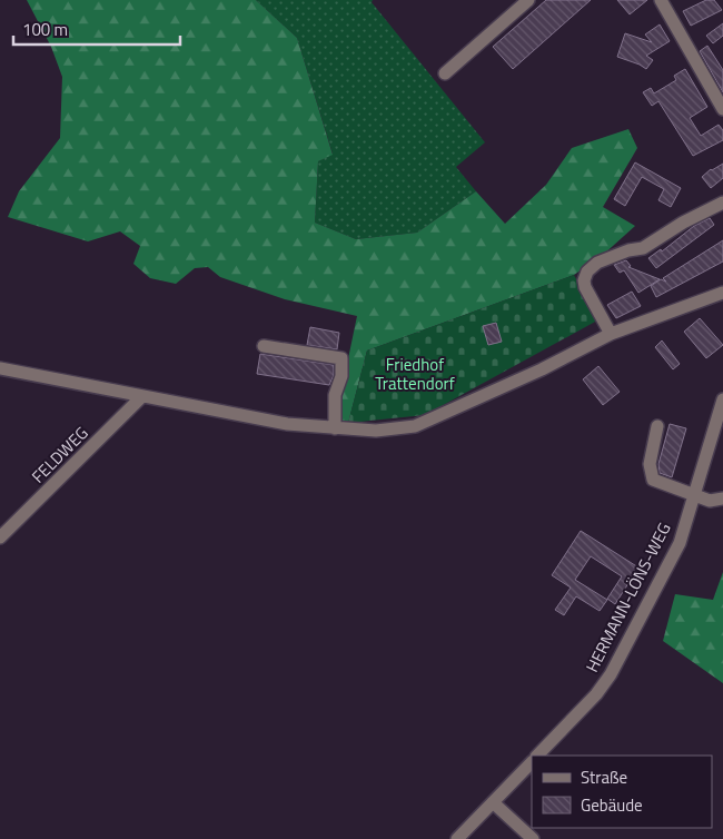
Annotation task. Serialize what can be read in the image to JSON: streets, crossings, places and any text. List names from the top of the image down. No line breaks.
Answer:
{"streets":{"street":["FELDWEG","HERMANN-LÖNS-WEG"]},"parks":["Friedhof Trattendorf"],"legend":["Straße","Gebäude"],"scale_bar":"100 m"}
